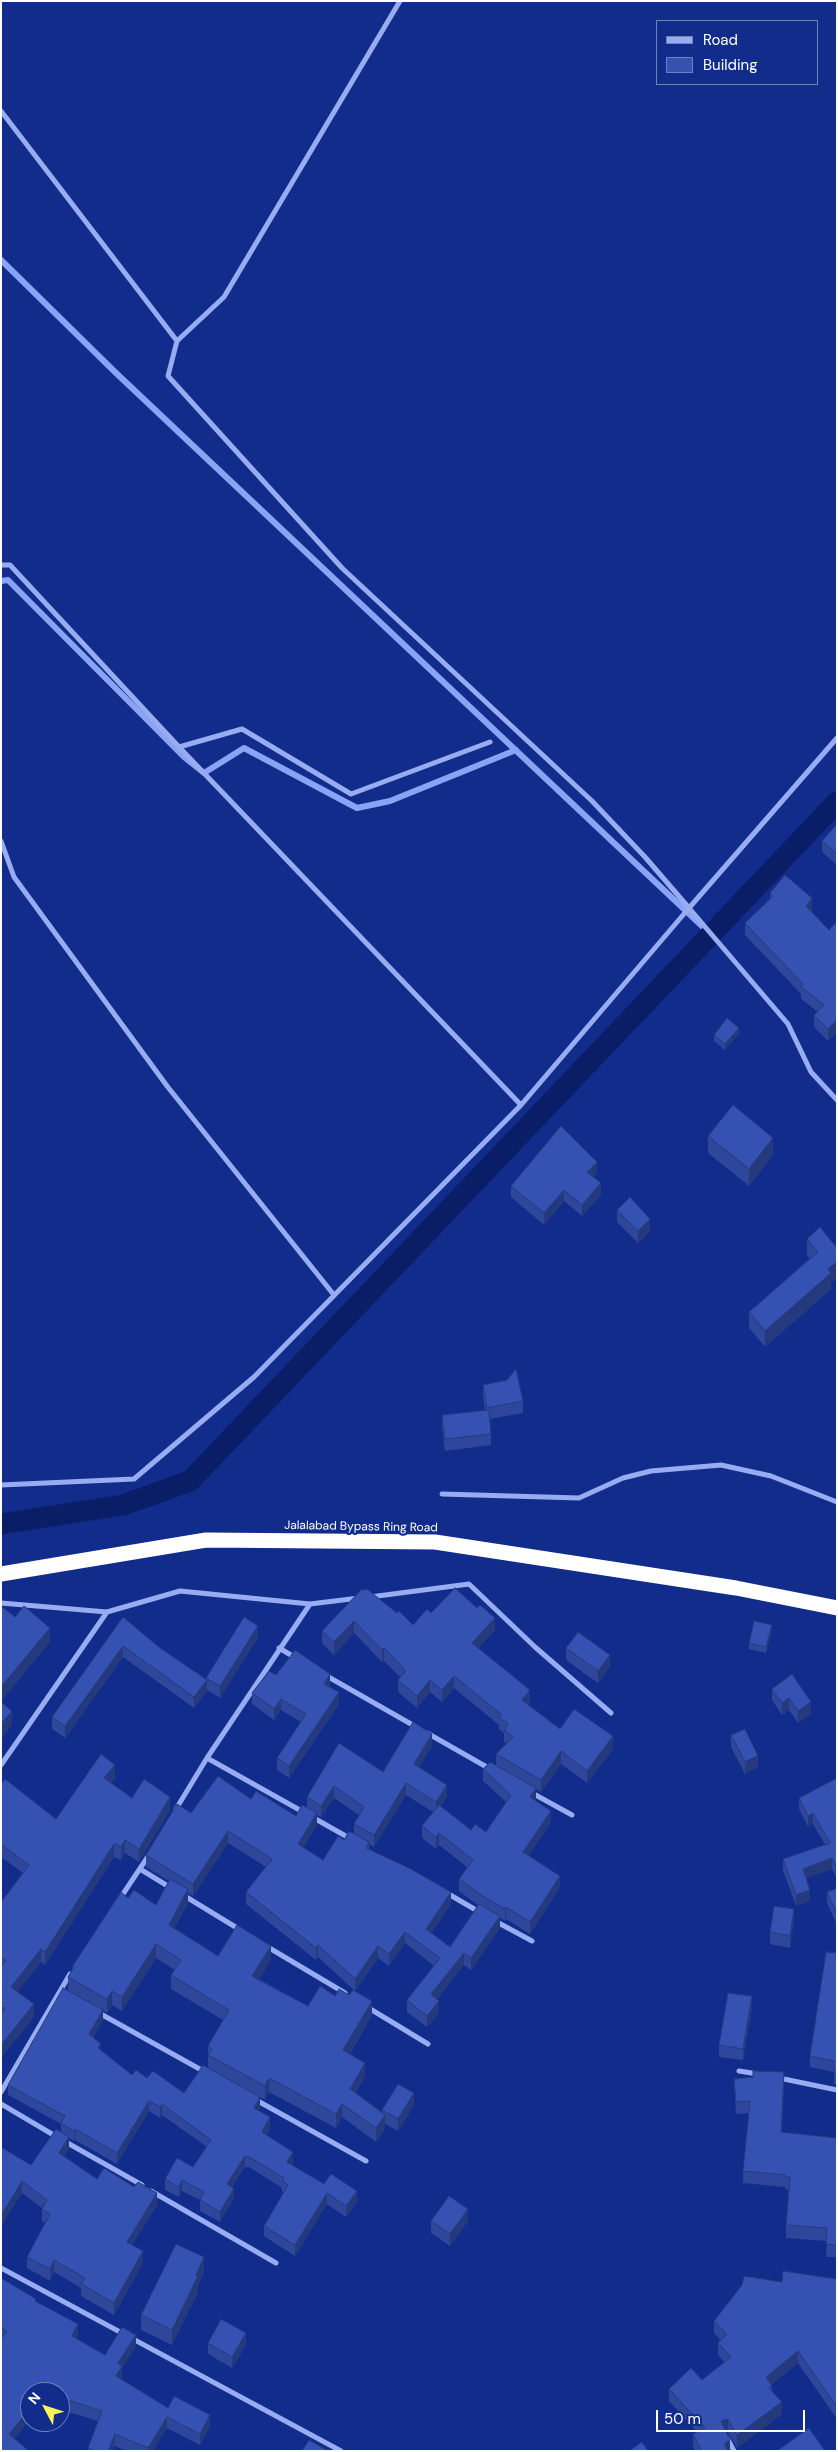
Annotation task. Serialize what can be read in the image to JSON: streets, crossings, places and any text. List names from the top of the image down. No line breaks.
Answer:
{"streets":{"highway":["Jalalabad Bypass Ring Road"]},"legend":["Road","Building"],"scale_bar":"50 m","north":"top left"}
